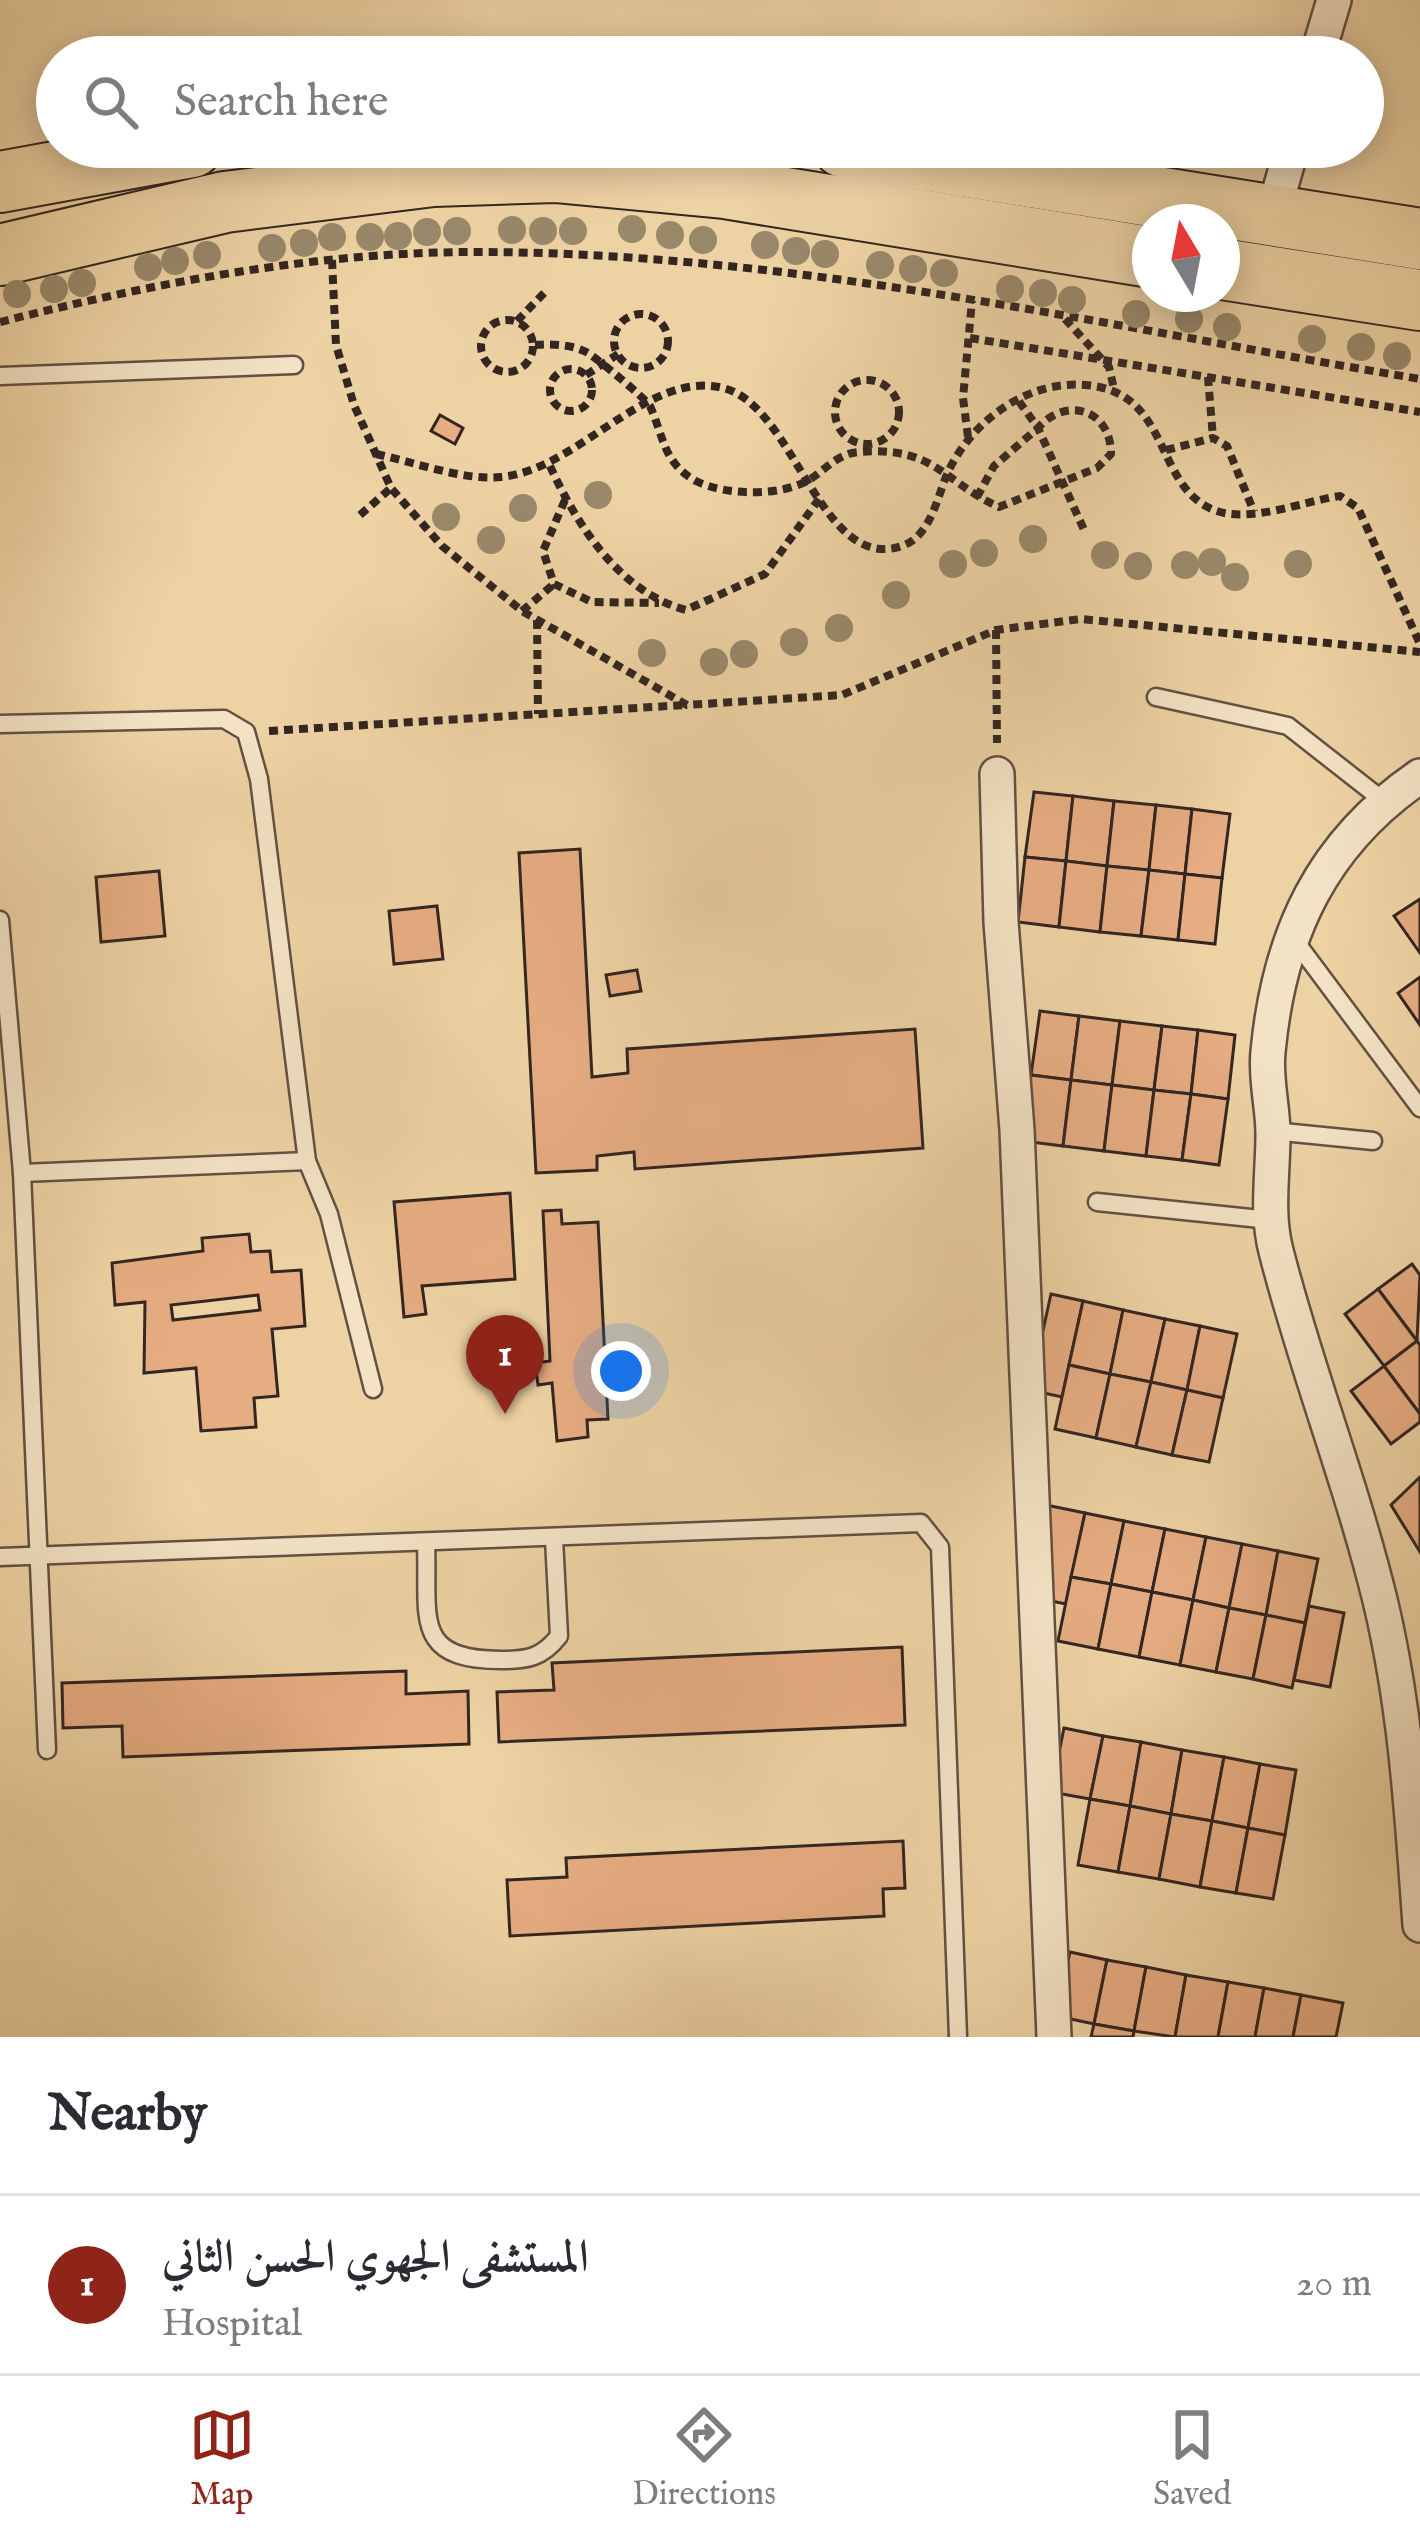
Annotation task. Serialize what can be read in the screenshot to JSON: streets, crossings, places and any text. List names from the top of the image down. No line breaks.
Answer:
{"north":"top","page":{"search":"Search here","pins":"1","heading":"Nearby","list":[{"mark":"1","name":"المستشفى الجهوي الحسن الثاني","note":"Hospital","value":"20 m"}],"nav":["Map","Directions","Saved"]}}
